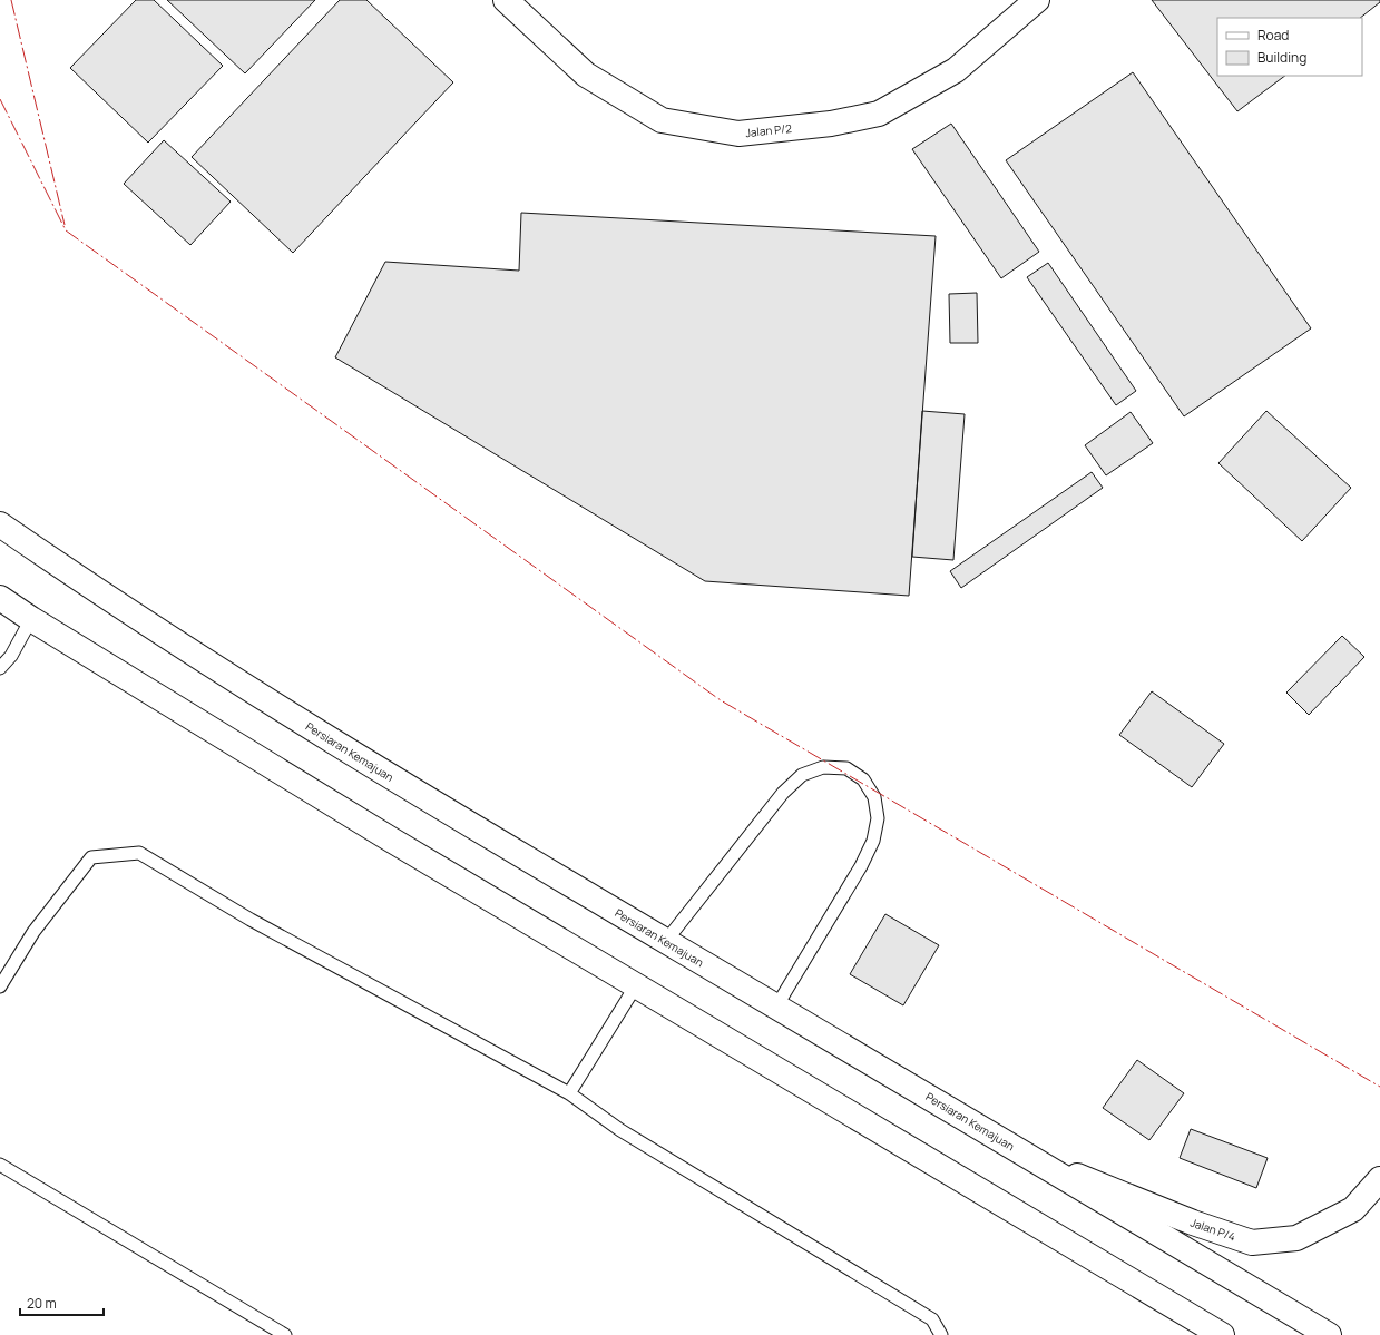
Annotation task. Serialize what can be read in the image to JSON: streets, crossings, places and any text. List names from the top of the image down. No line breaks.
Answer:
{"streets":{"main road":["Jalan P/2","Persiaran Kemajuan","Jalan P/4"]},"crossings":[["Persiaran Kemajuan","Jalan P/4"]],"legend":["Road","Building"],"scale_bar":"20 m"}
